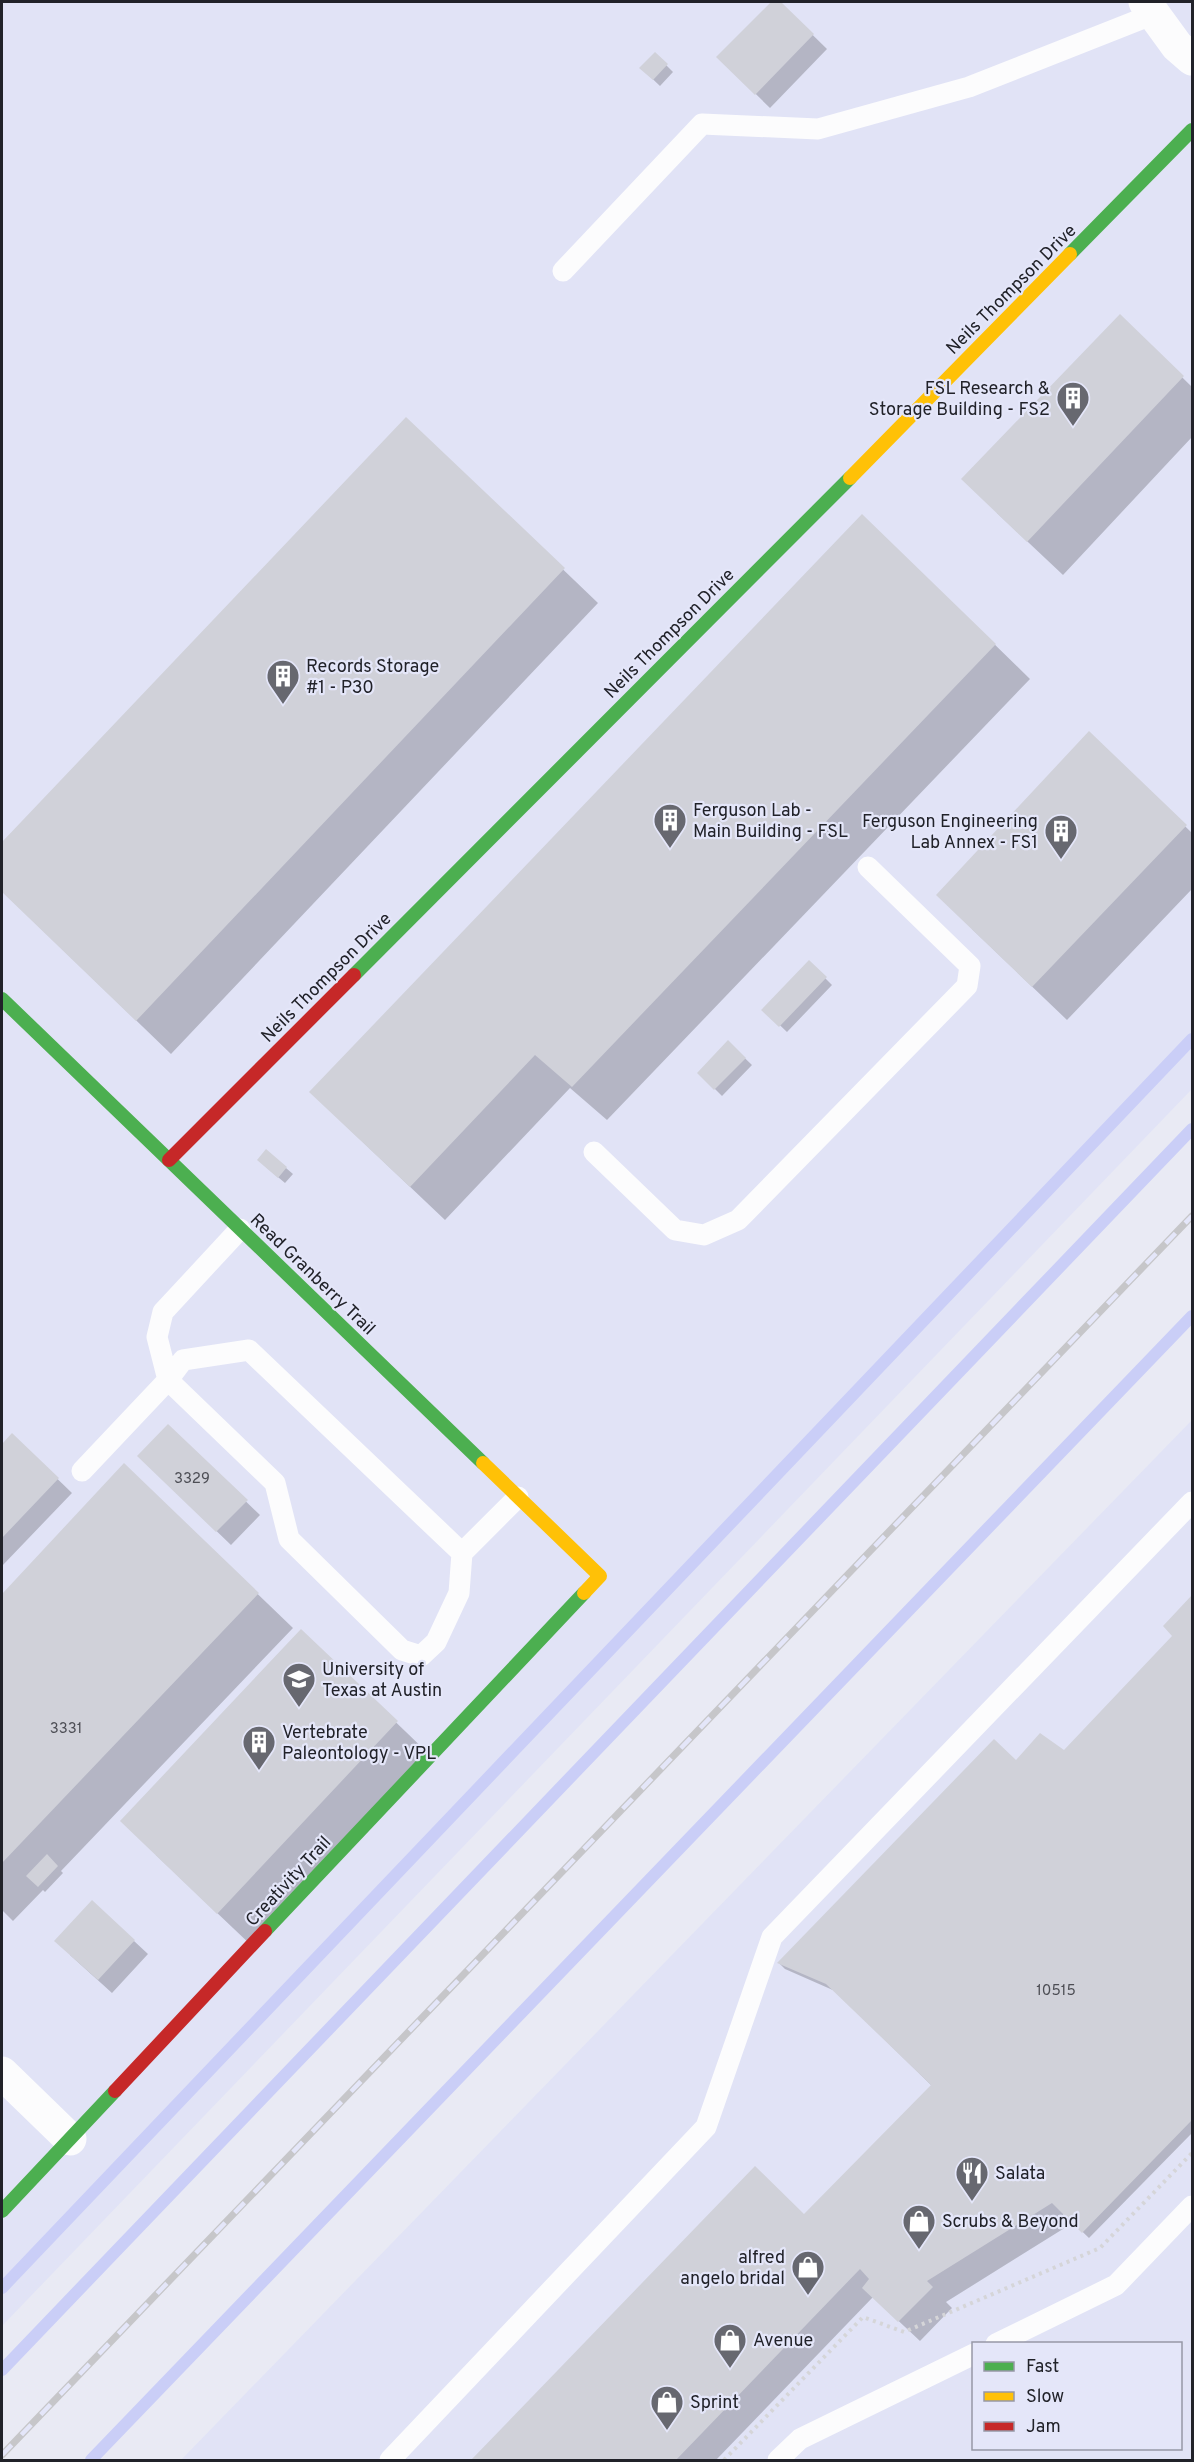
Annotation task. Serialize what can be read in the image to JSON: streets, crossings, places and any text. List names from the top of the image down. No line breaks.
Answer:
{"streets":{"street":["Neils Thompson Drive","Read Granberry Trail","Creativity Trail"]},"crossings":[["Neils Thompson Drive","Read Granberry Trail"],["Read Granberry Trail","Creativity Trail"]],"places":{"building":["FSL Research & Storage Building - FS2","Records Storage #1 - P30","Ferguson Lab - Main Building - FSL","Ferguson Engineering Lab Annex - FS1","Vertebrate Paleontology - VPL"],"school or university":["University of Texas at Austin"],"restaurant":["Salata"],"shop":["Scrubs & Beyond","alfred angelo bridal","Avenue","Sprint"]},"house_numbers":["3329","3331","10515"],"legend":["Fast","Slow","Jam"]}
